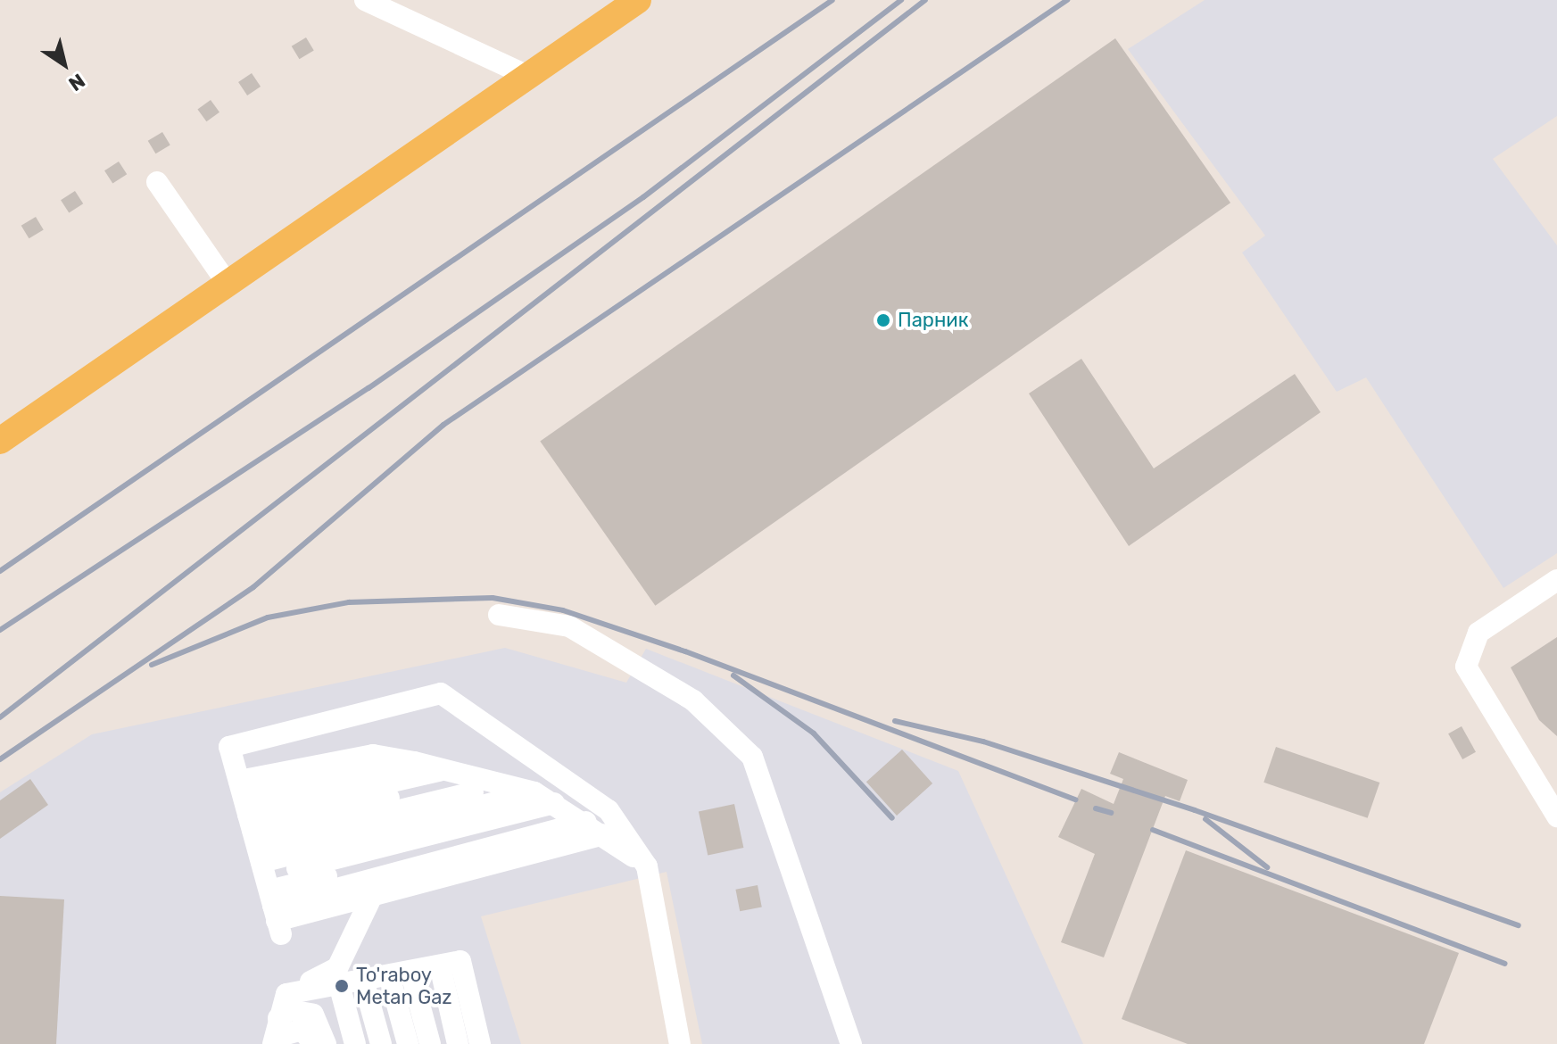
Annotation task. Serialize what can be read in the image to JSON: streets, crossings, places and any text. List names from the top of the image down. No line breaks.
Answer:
{"places":["Парник","To'raboy Metan Gaz"],"north":"bottom right"}
